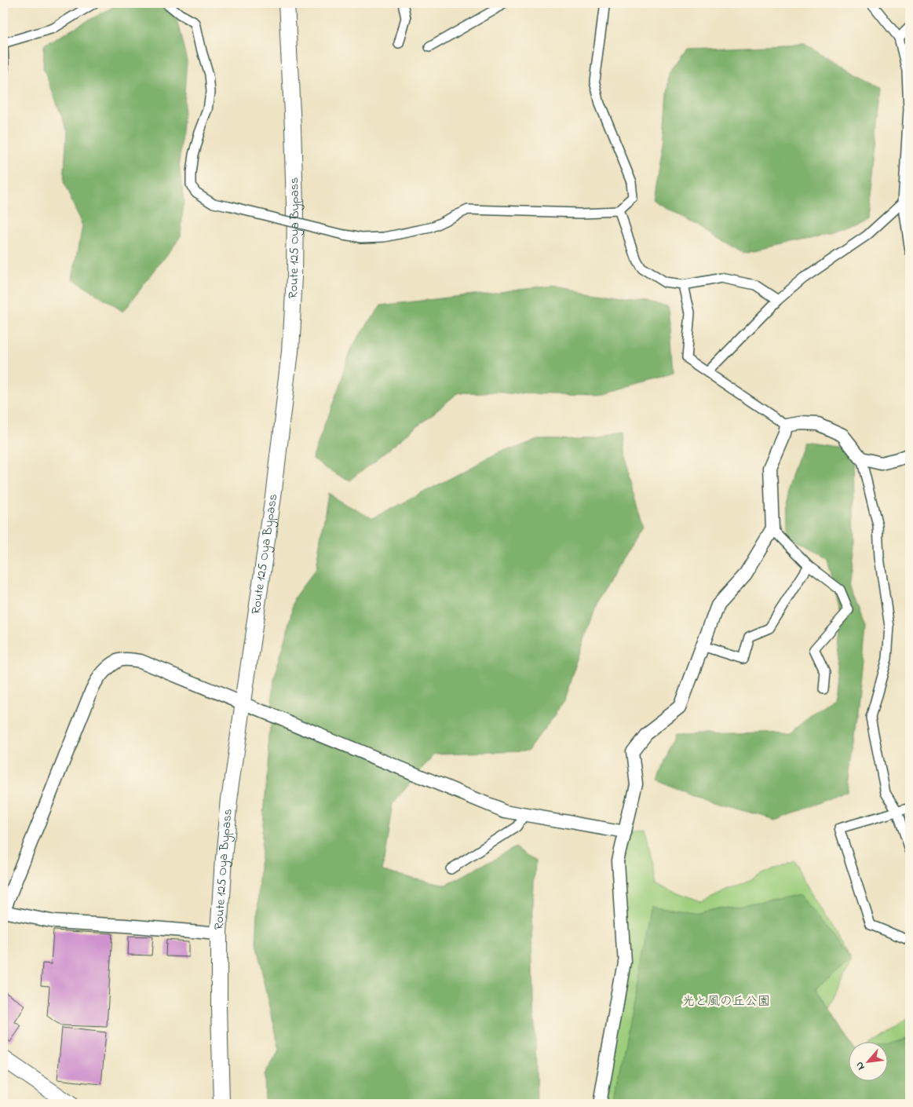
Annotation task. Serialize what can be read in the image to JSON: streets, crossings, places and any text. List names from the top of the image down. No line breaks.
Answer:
{"streets":{"highway":["Route 125 Oya Bypass"]},"parks":["光と風の丘公園"],"north":"bottom left"}
